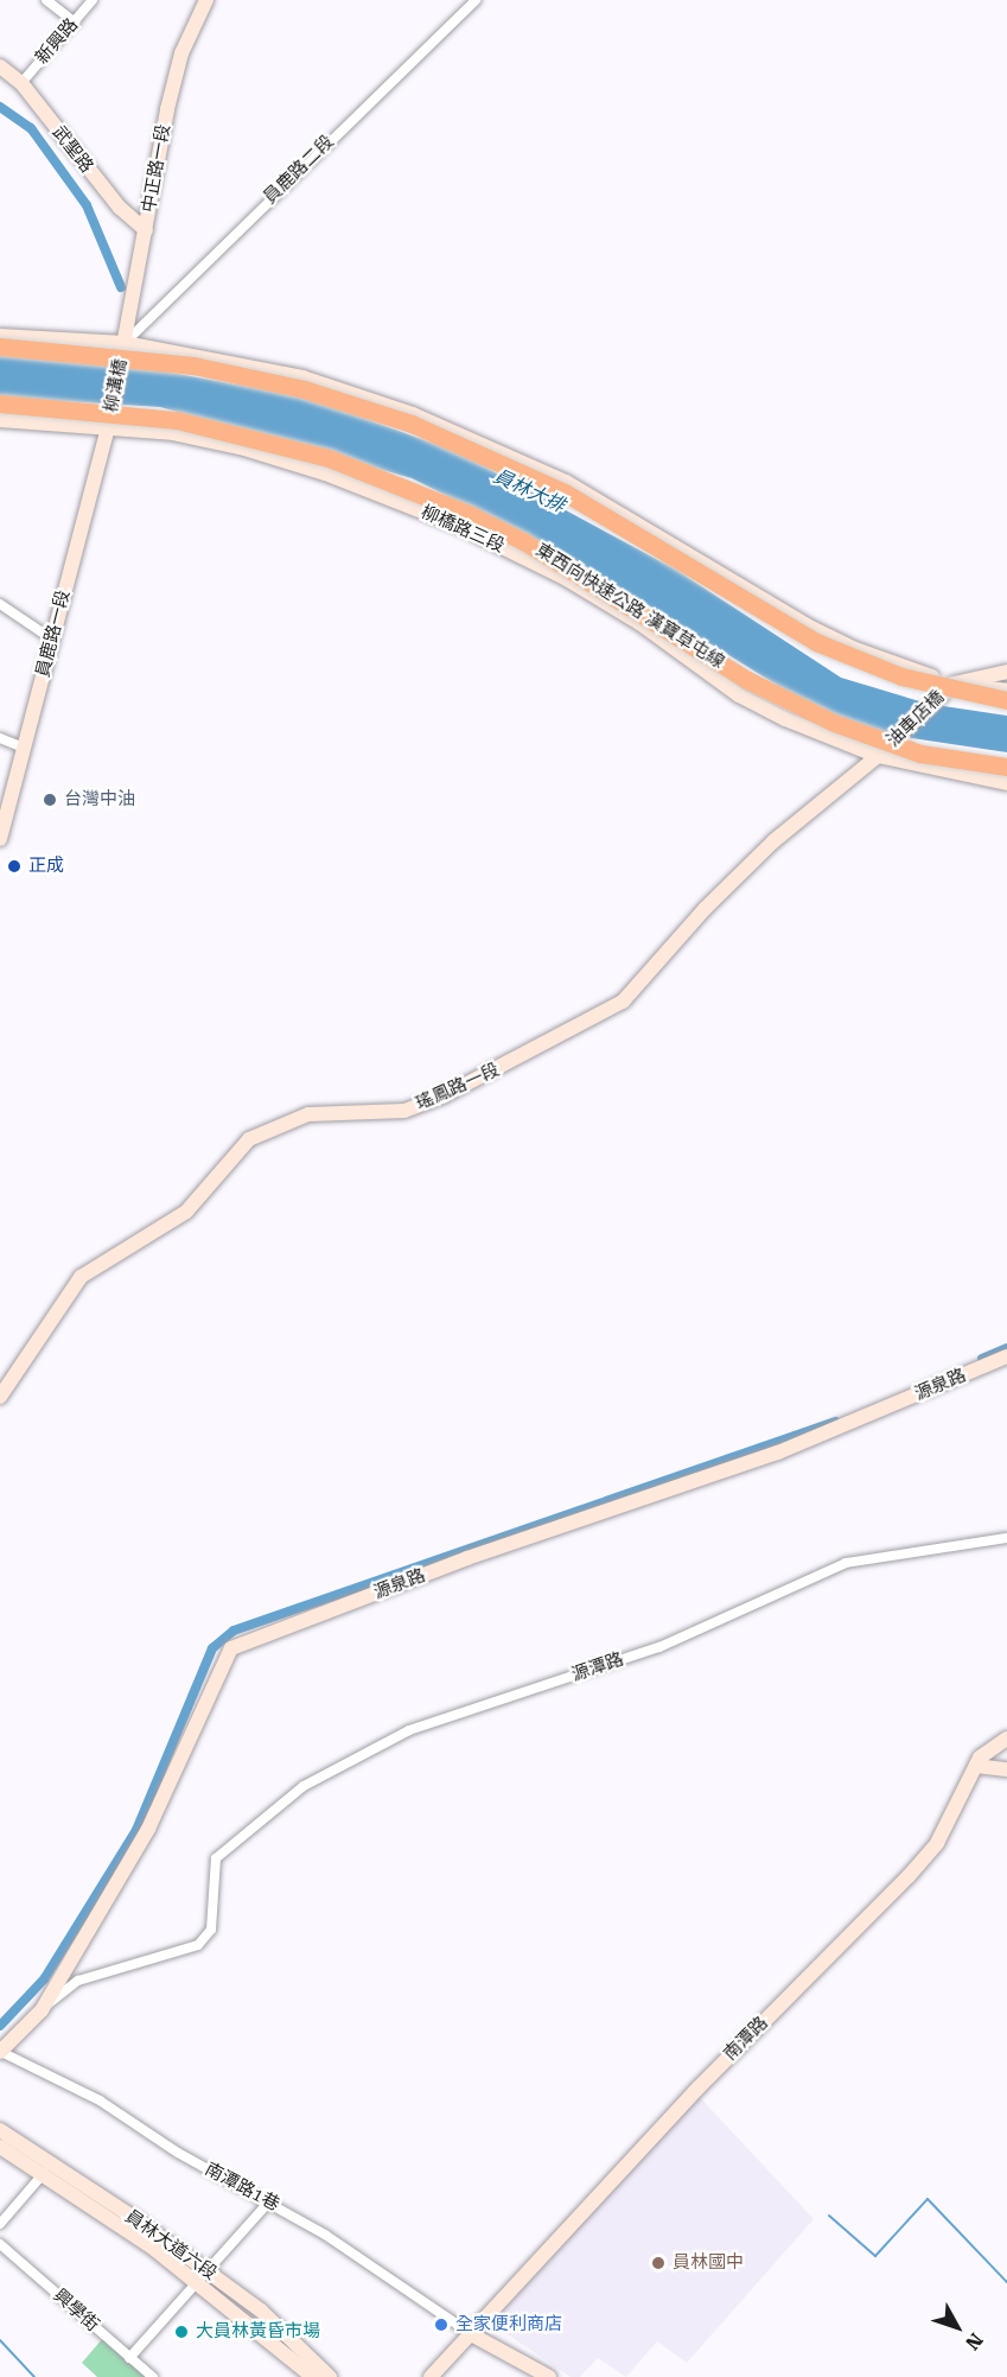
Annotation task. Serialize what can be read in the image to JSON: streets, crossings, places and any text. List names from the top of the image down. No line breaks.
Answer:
{"streets":{"highway":["東西向快速公路 漢寶草屯線"],"main road":["武聖路","中正路一段","柳溝橋","柳橋路三段","員鹿路一段","油車店橋","瑤鳳路一段","源泉路","南潭路","員林大道六段"],"street":["新興路","員鹿路二段","源潭路","南潭路1巷","興學街"]},"crossings":[["新興路","武聖路"],["武聖路","中正路一段"],["中正路一段","員鹿路二段"],["中正路一段","柳溝橋"],["員鹿路二段","柳溝橋"],["柳溝橋","柳橋路三段"],["柳溝橋","員鹿路一段"],["柳橋路三段","員鹿路一段"],["柳橋路三段","油車店橋"],["柳橋路三段","瑤鳳路一段"],["油車店橋","瑤鳳路一段"],["源泉路","源潭路"],["源泉路","南潭路1巷"],["南潭路","南潭路1巷"]],"water":["員林大排"],"places":["台灣中油","正成","員林國中","全家便利商店","大員林黃昏市場"],"north":"bottom right"}
